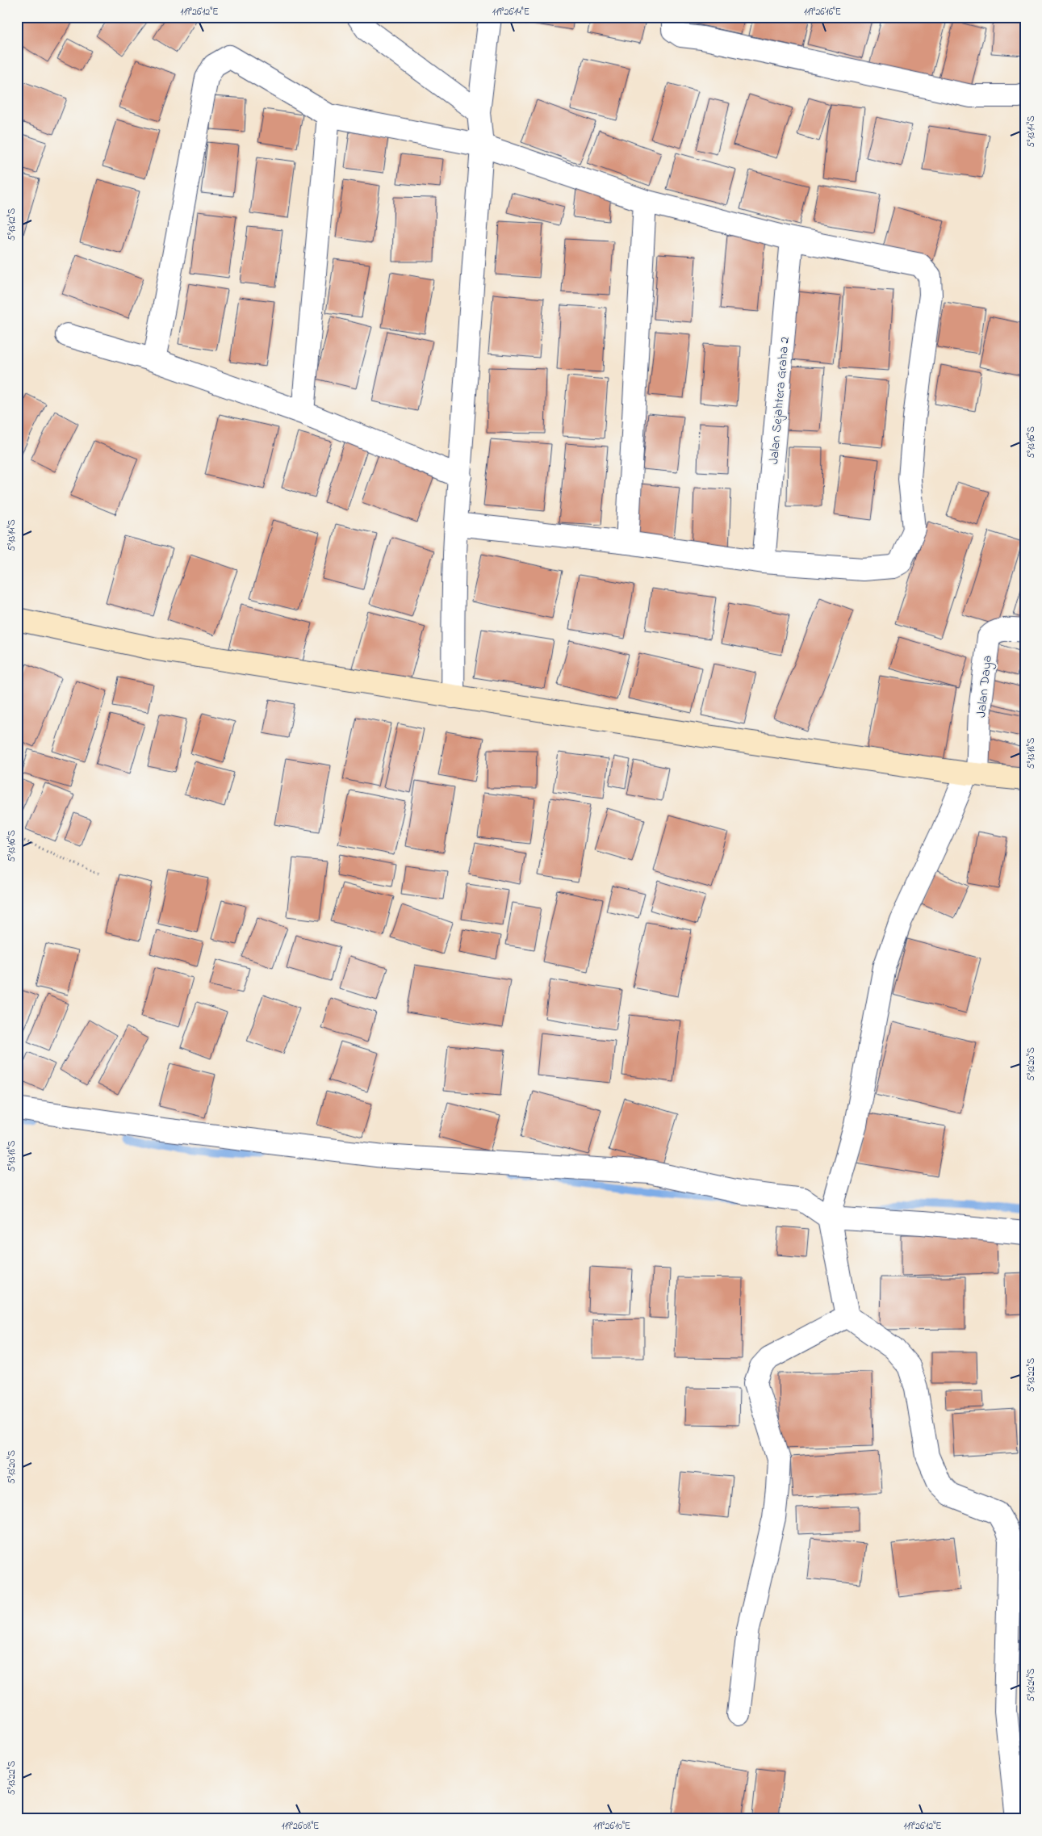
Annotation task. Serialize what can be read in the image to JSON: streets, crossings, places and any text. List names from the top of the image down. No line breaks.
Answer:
{"streets":{"street":["Jalan Sejahtera Graha 2","Jalan Daya"]},"coordinates":["119°26'12\"E","119°26'14\"E","119°26'16\"E","5°13'14\"S","5°13'12\"S","5°13'16\"S","5°13'18\"S","5°13'20\"S","5°13'22\"S","5°13'24\"S","119°26'08\"E","119°26'10\"E"]}
